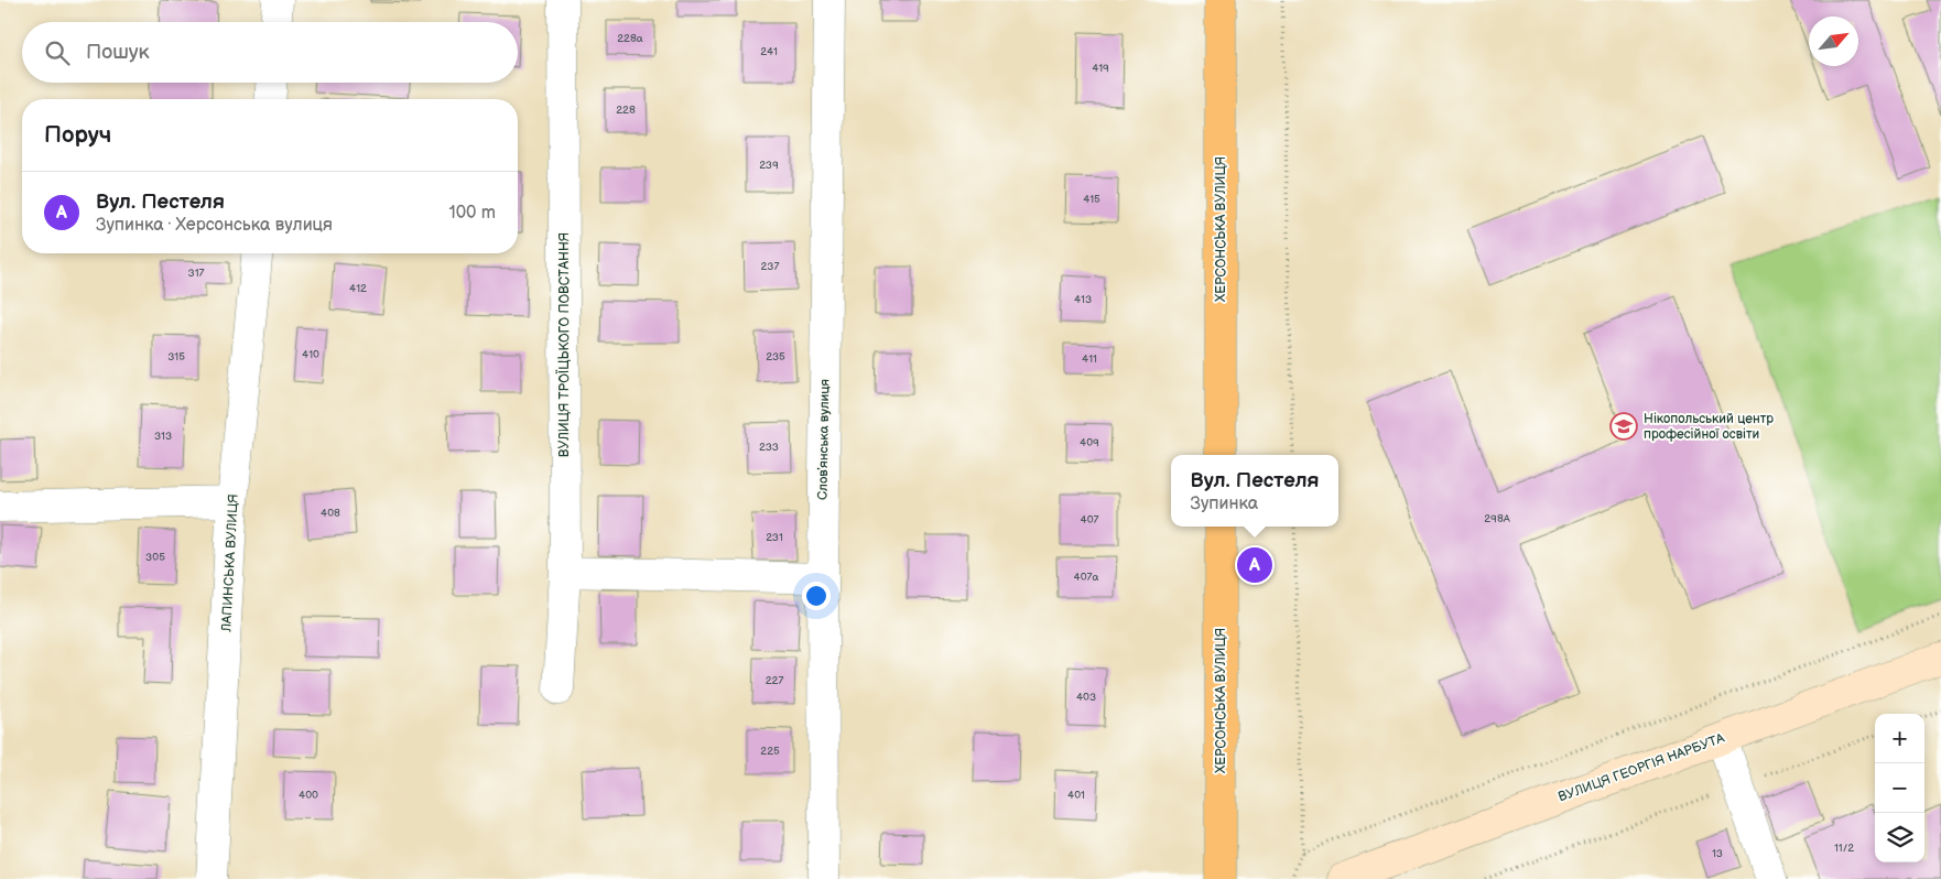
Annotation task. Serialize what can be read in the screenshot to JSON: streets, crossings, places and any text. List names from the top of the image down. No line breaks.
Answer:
{"streets":{"main road":["ХЕРСОНСЬКА ВУЛИЦЯ"],"street":["ВУЛИЦЯ ТРОЇЦЬКОГО ПОВСТАННЯ","Словʼянська вулиця","ЛАПИНСЬКА ВУЛИЦЯ","ВУЛИЦЯ ГЕОРГІЯ НАРБУТА"]},"places":{"school or university":["Нікопольський центр професійної освіти"]},"house_numbers":["228а","241","419","228","239","415","237","317","412","413","410","315","235","411","313","409","233","408","298А","407","231","305","407а","227","403","225","400","401","11/2","13"],"north":"top right","page":{"search":"Пошук","heading":"Поруч","list":[{"mark":"A","name":"Вул. Пестеля","note":"Зупинка · Херсонська вулиця","value":"100 m"}],"popup":["Вул. Пестеля","Зупинка"],"pins":"A","map_buttons":["+","−"]}}
